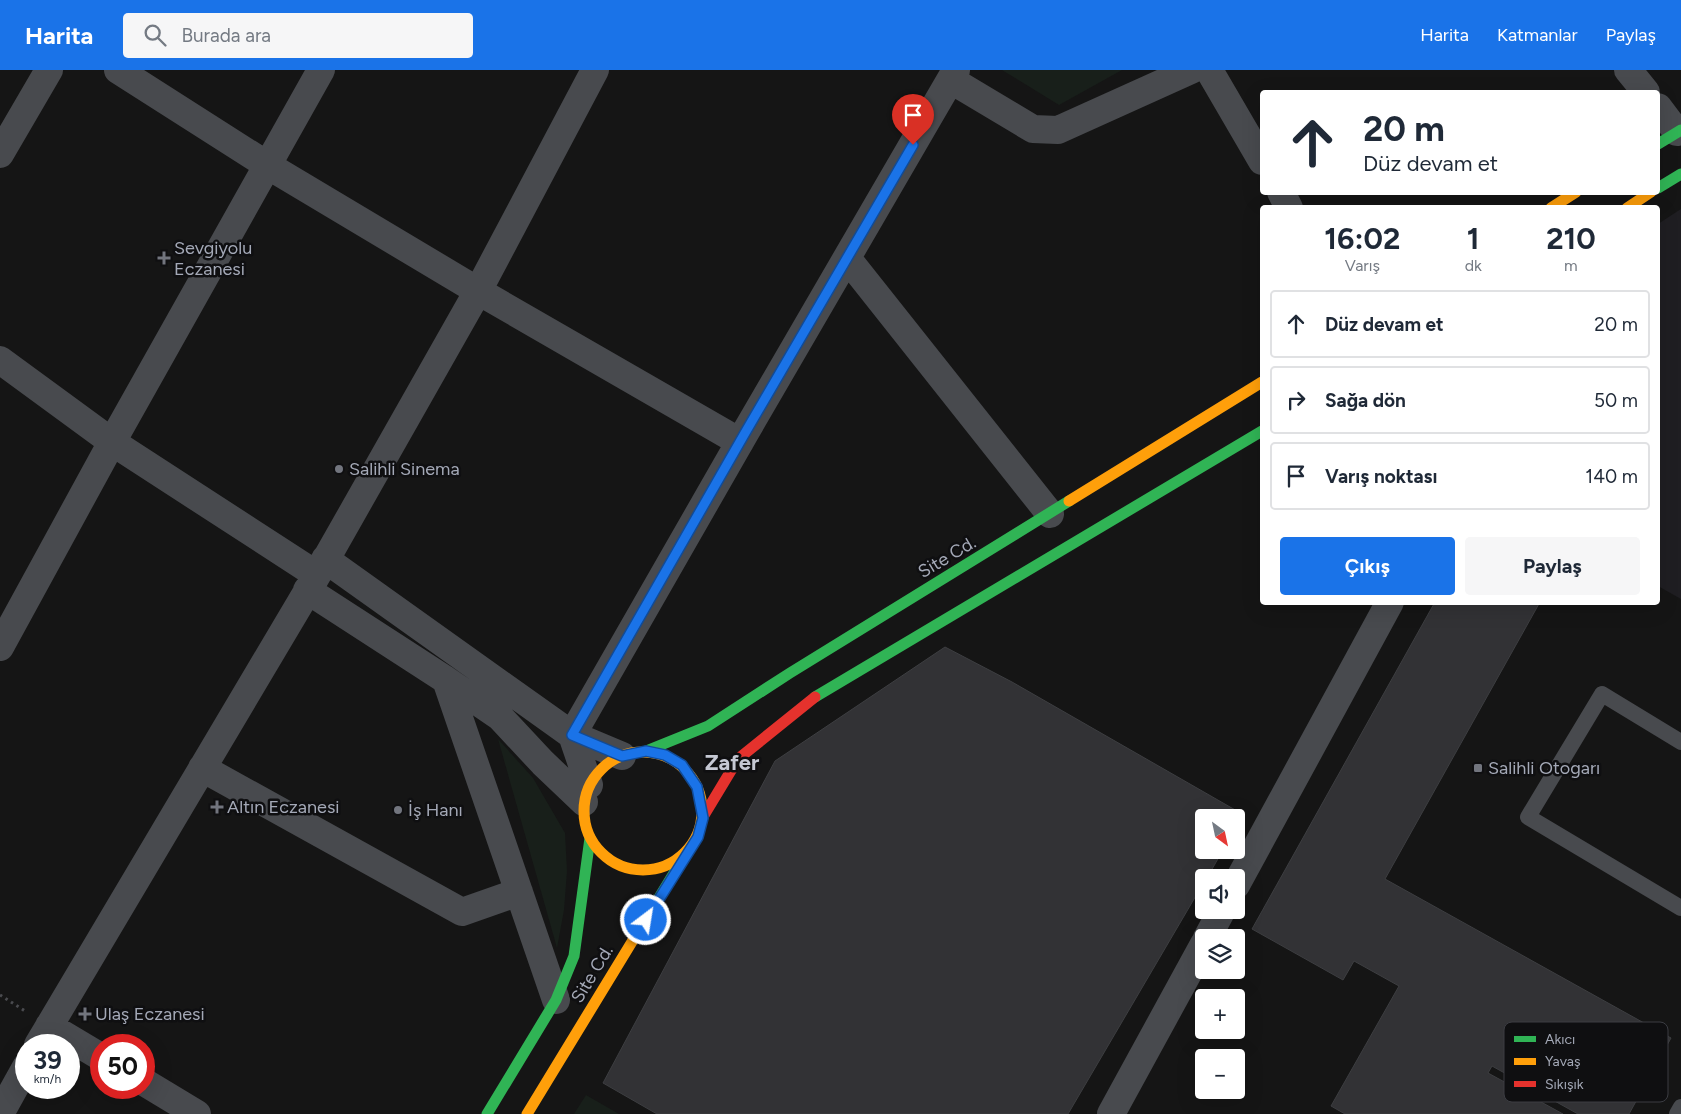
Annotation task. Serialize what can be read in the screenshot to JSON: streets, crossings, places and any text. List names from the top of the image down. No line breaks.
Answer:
{"streets":{"main road":["Site Cd."]},"districts":["Zafer"],"places":{"health":["Sevgiyolu Eczanesi","Altın Eczanesi","Ulaş Eczanesi"],"other":["Salihli Sinema","İş Hanı"],"transit":["Salihli Otogarı"]},"legend":["Akıcı","Yavaş","Sıkışık"],"north":"bottom right","page":{"header":"Harita","search":"Burada ara","nav":["Harita","Katmanlar","Paylaş"],"turn":["20 m","Düz devam et"],"eta":["16:02","Varış","1","dk","210","m"],"list":[{"name":"Düz devam et","value":"20 m"},{"name":"Sağa dön","value":"50 m"},{"name":"Varış noktası","value":"140 m"}],"buttons":["Çıkış","Paylaş"],"map_buttons":["+","−"],"speed":"39 km/h","limit":"50"}}
